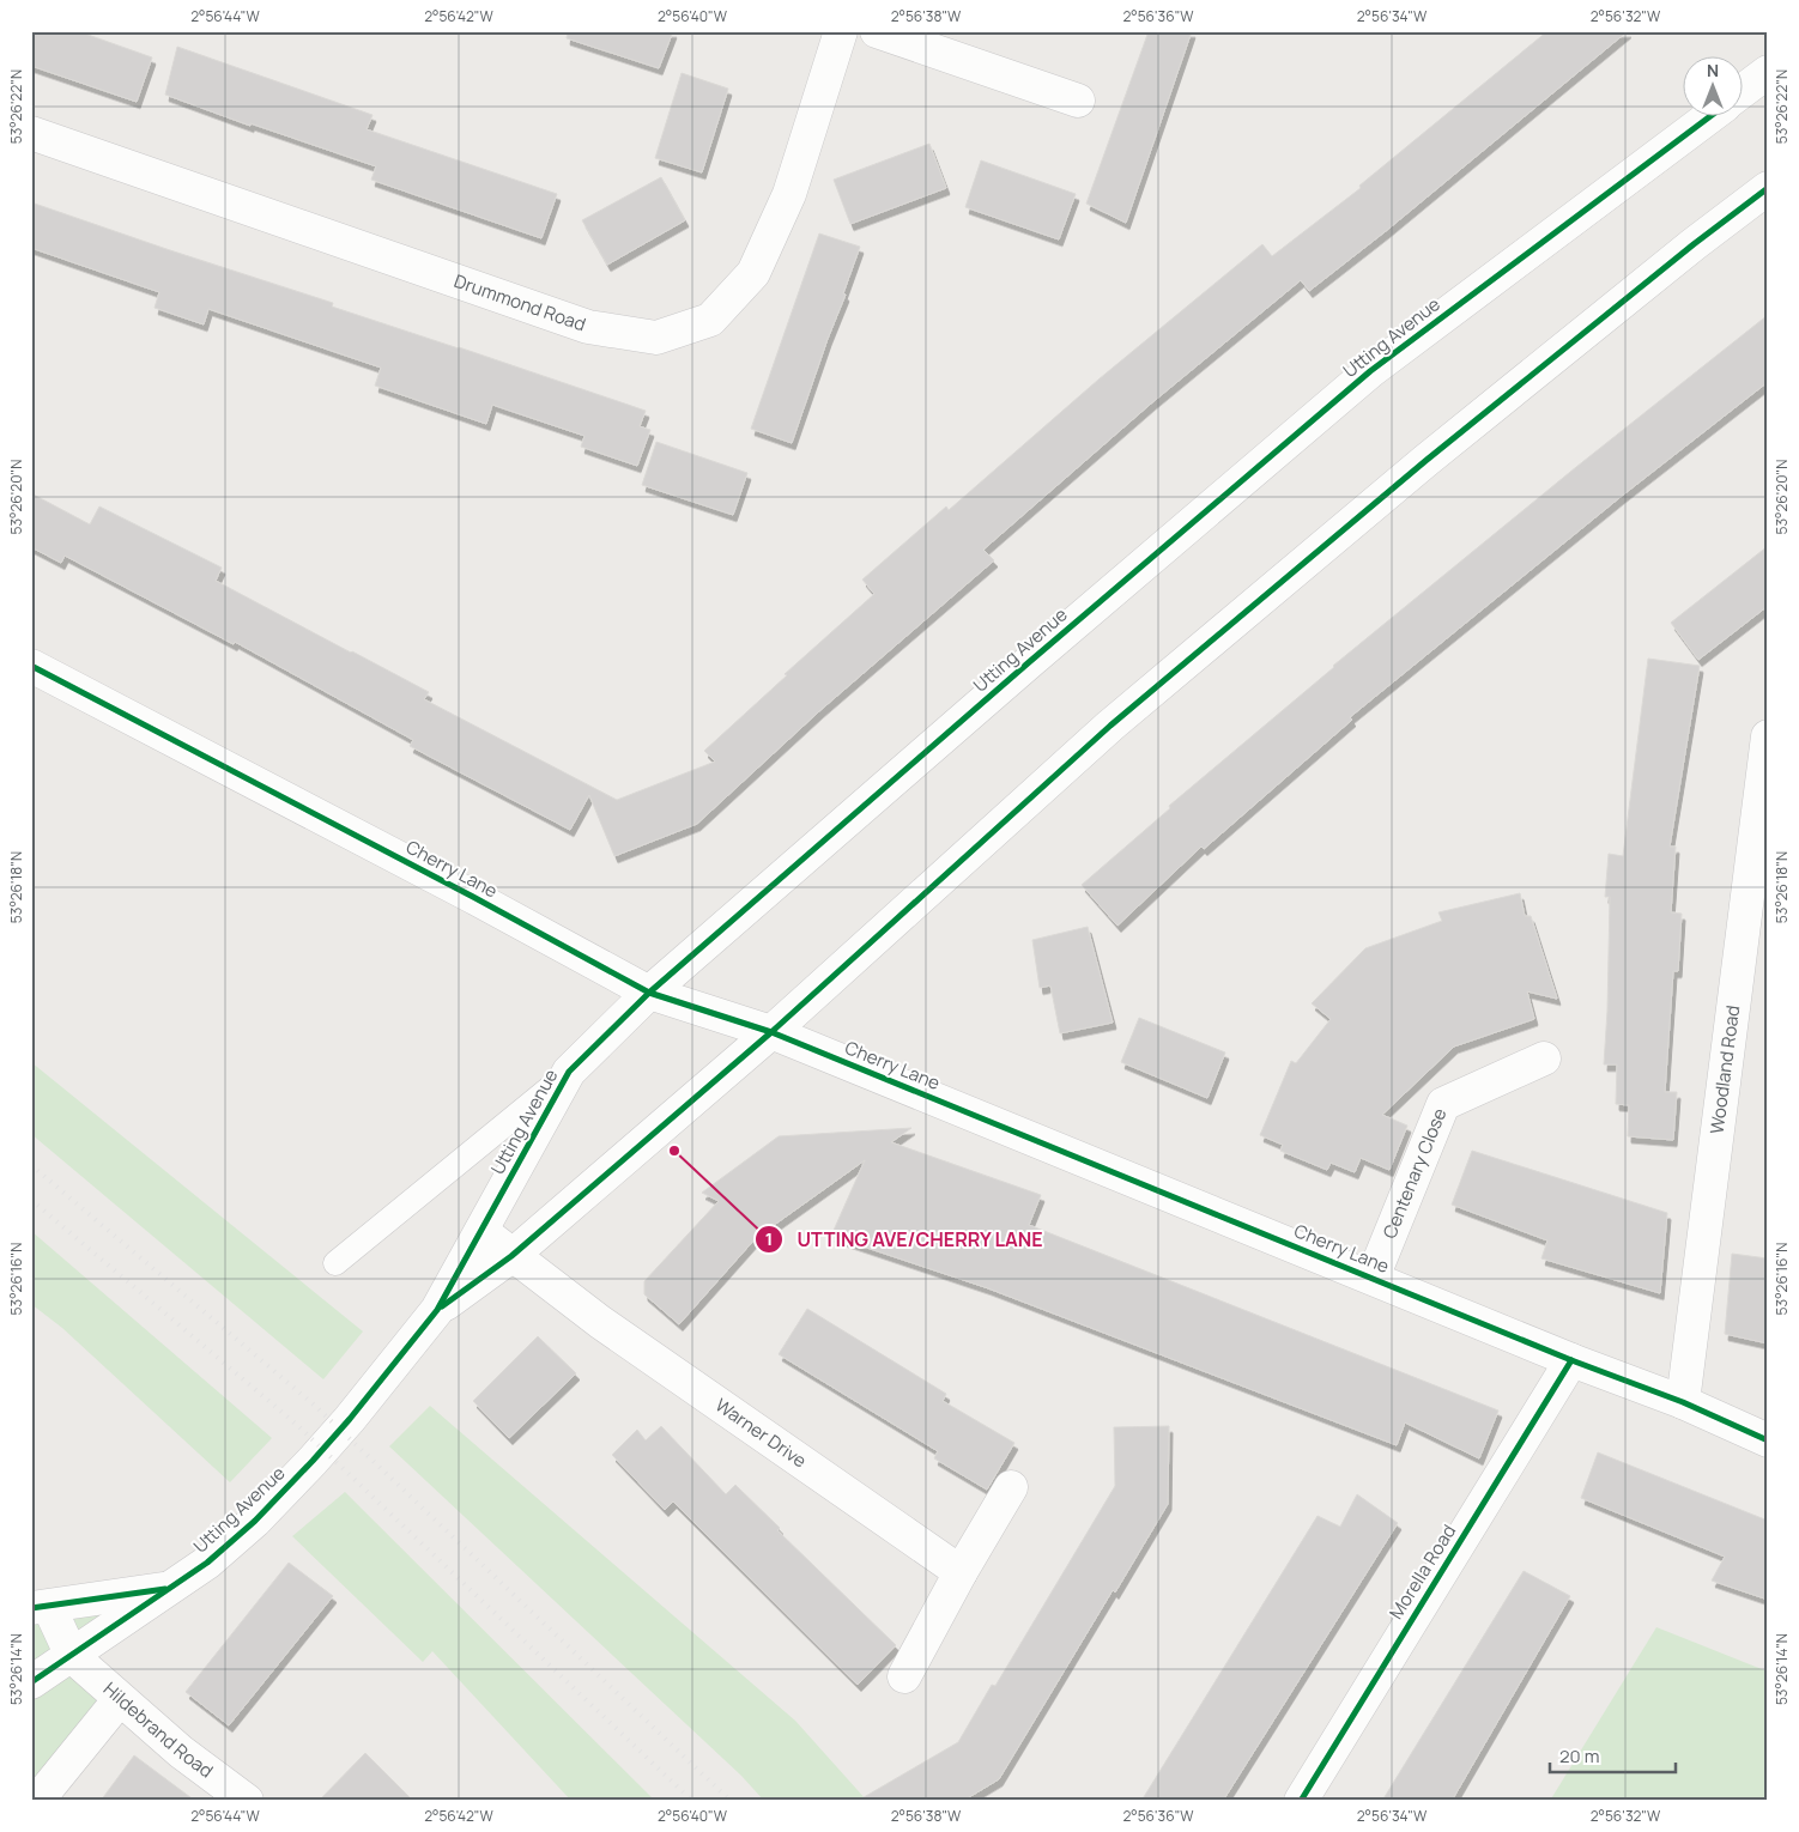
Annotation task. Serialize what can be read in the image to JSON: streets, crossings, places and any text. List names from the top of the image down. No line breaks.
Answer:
{"streets":{"street":["Drummond Road","Utting Avenue","Cherry Lane","Woodland Road","Centenary Close","Warner Drive","Morella Road","Hildebrand Road"]},"crossings":[["Utting Avenue","Cherry Lane"],["Utting Avenue","Warner Drive"],["Utting Avenue","Hildebrand Road"],["Cherry Lane","Woodland Road"],["Cherry Lane","Centenary Close"],["Cherry Lane","Morella Road"]],"places":["UTTING AVE/CHERRY LANE"],"scale_bar":"20 m","north":"top","coordinates":["2°56'44\"W","2°56'42\"W","2°56'40\"W","2°56'38\"W","2°56'36\"W","2°56'34\"W","2°56'32\"W","53°26'22\"N","53°26'20\"N","53°26'18\"N","53°26'16\"N","53°26'14\"N"]}
